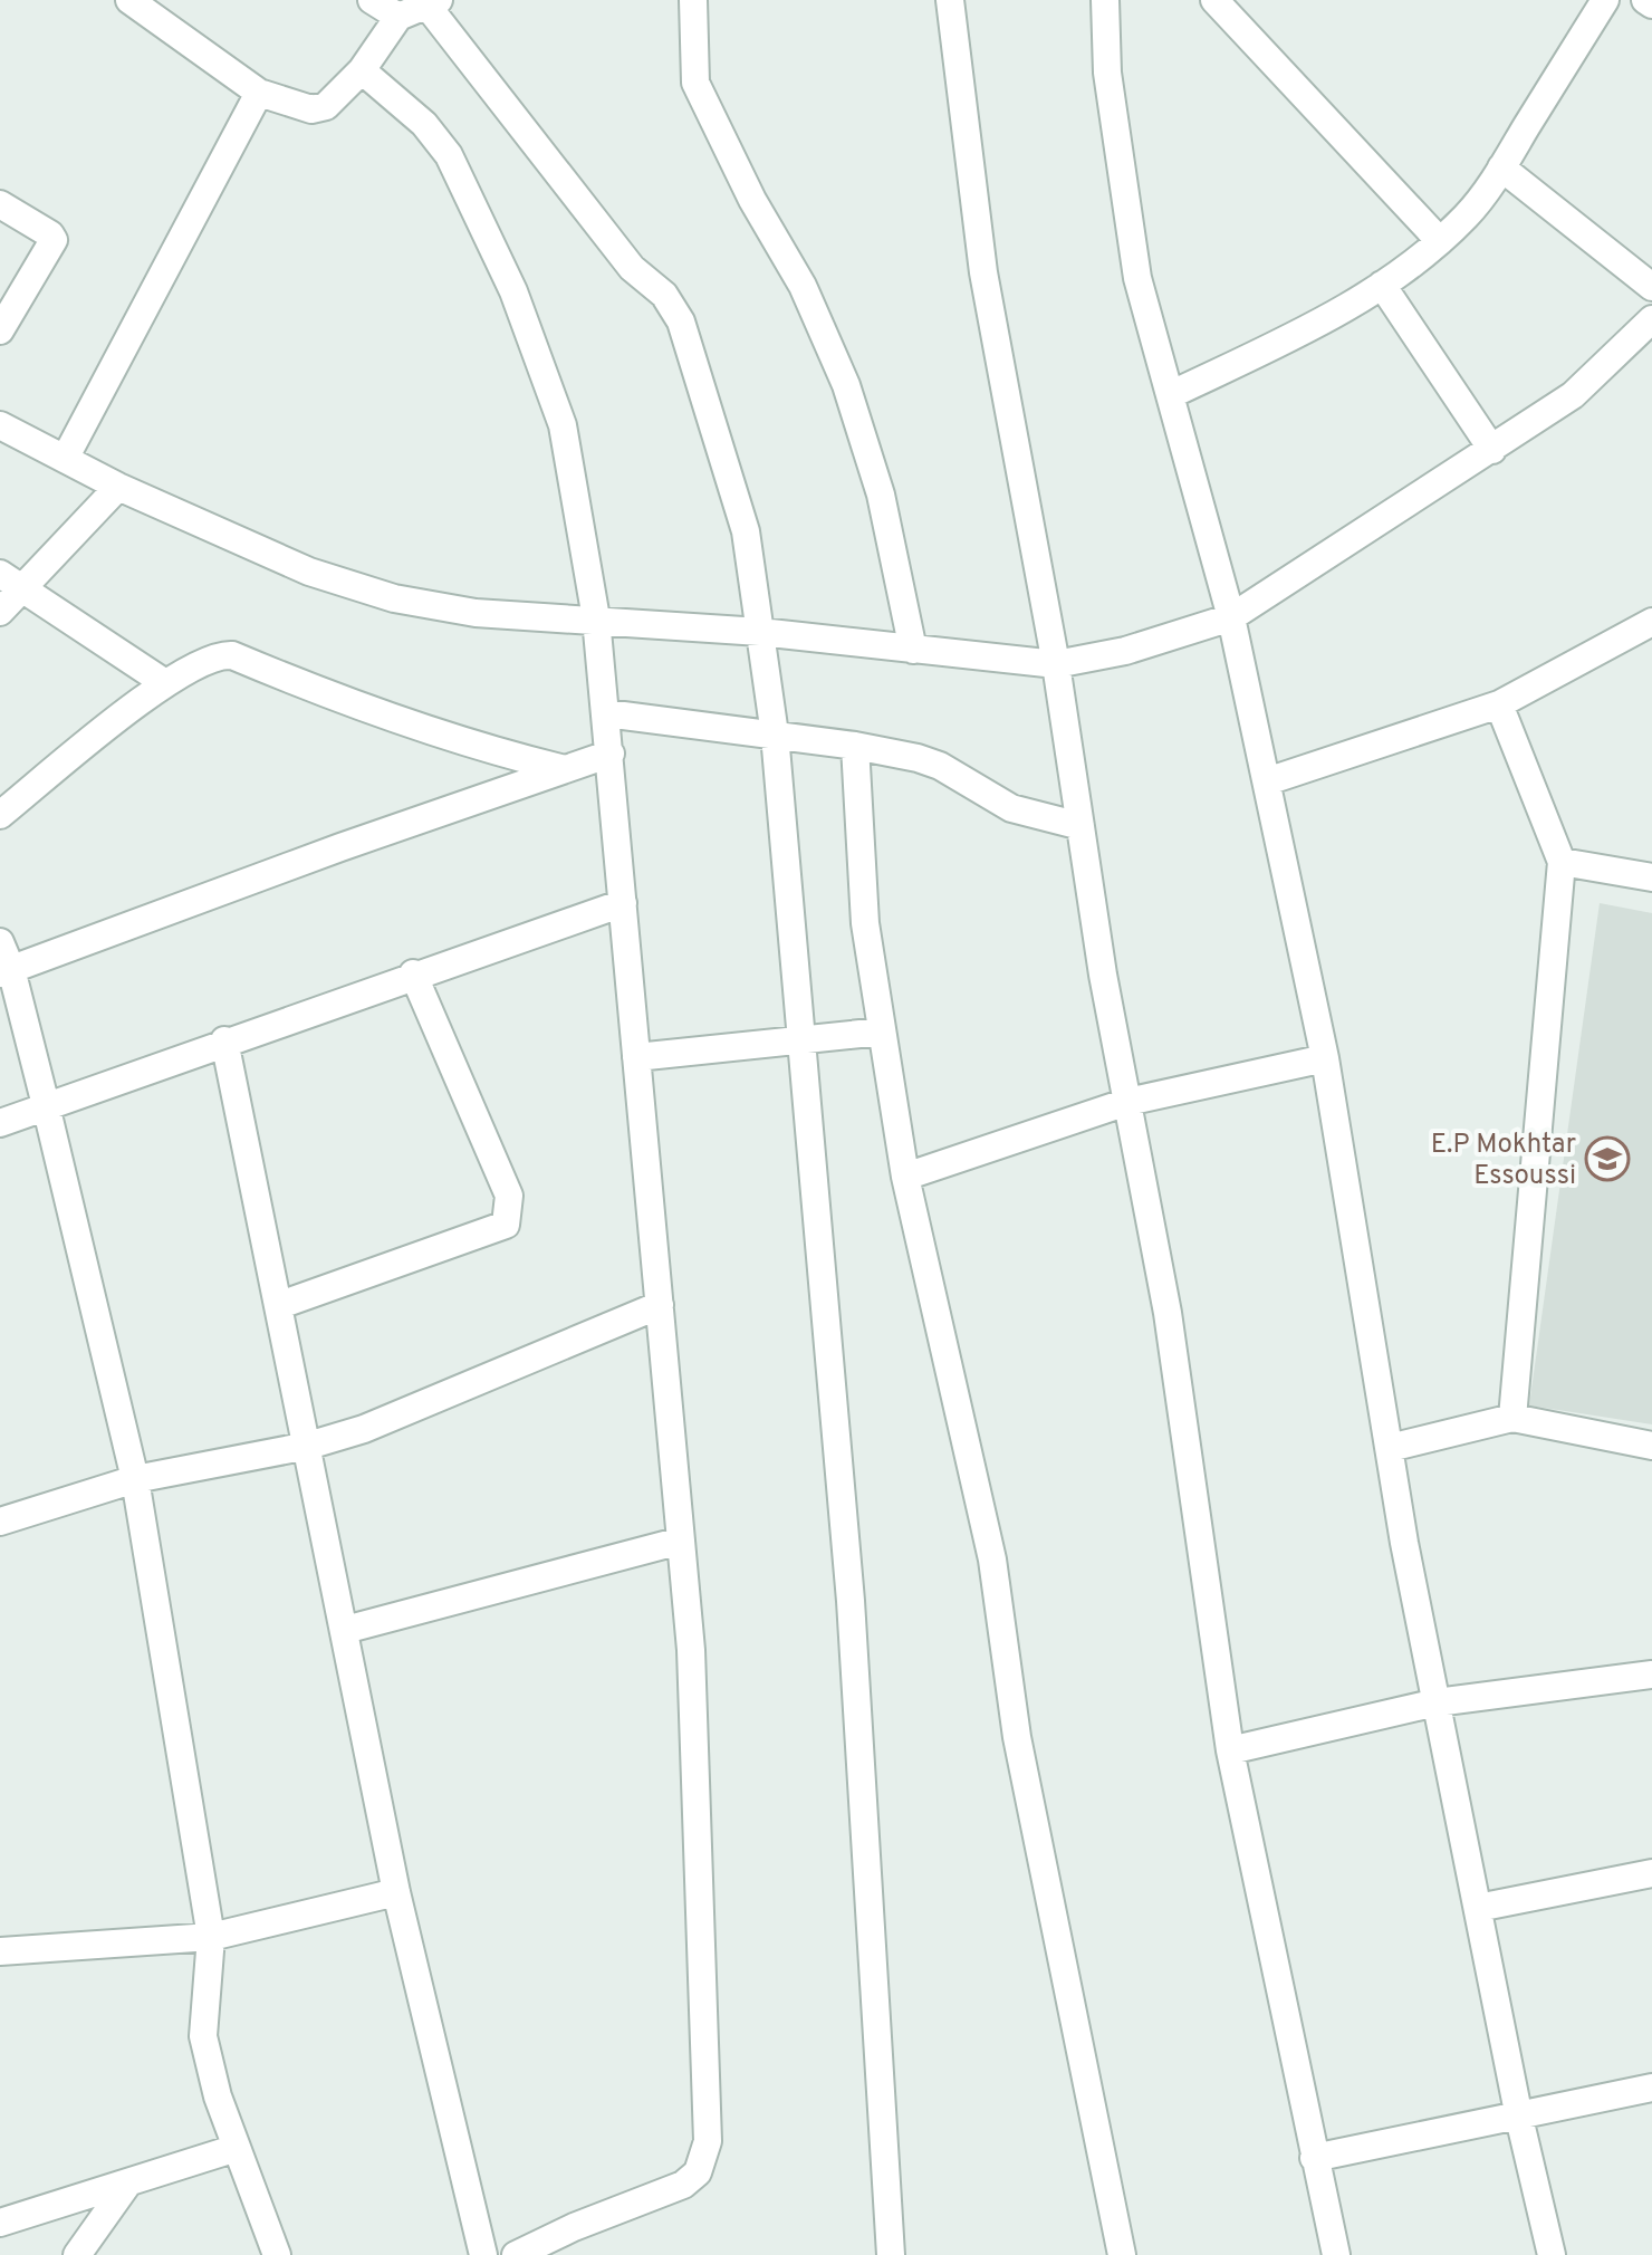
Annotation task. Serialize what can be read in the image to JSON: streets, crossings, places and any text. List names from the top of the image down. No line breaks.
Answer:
{"places":{"school or university":["E.P Mokhtar Essoussi"]}}
